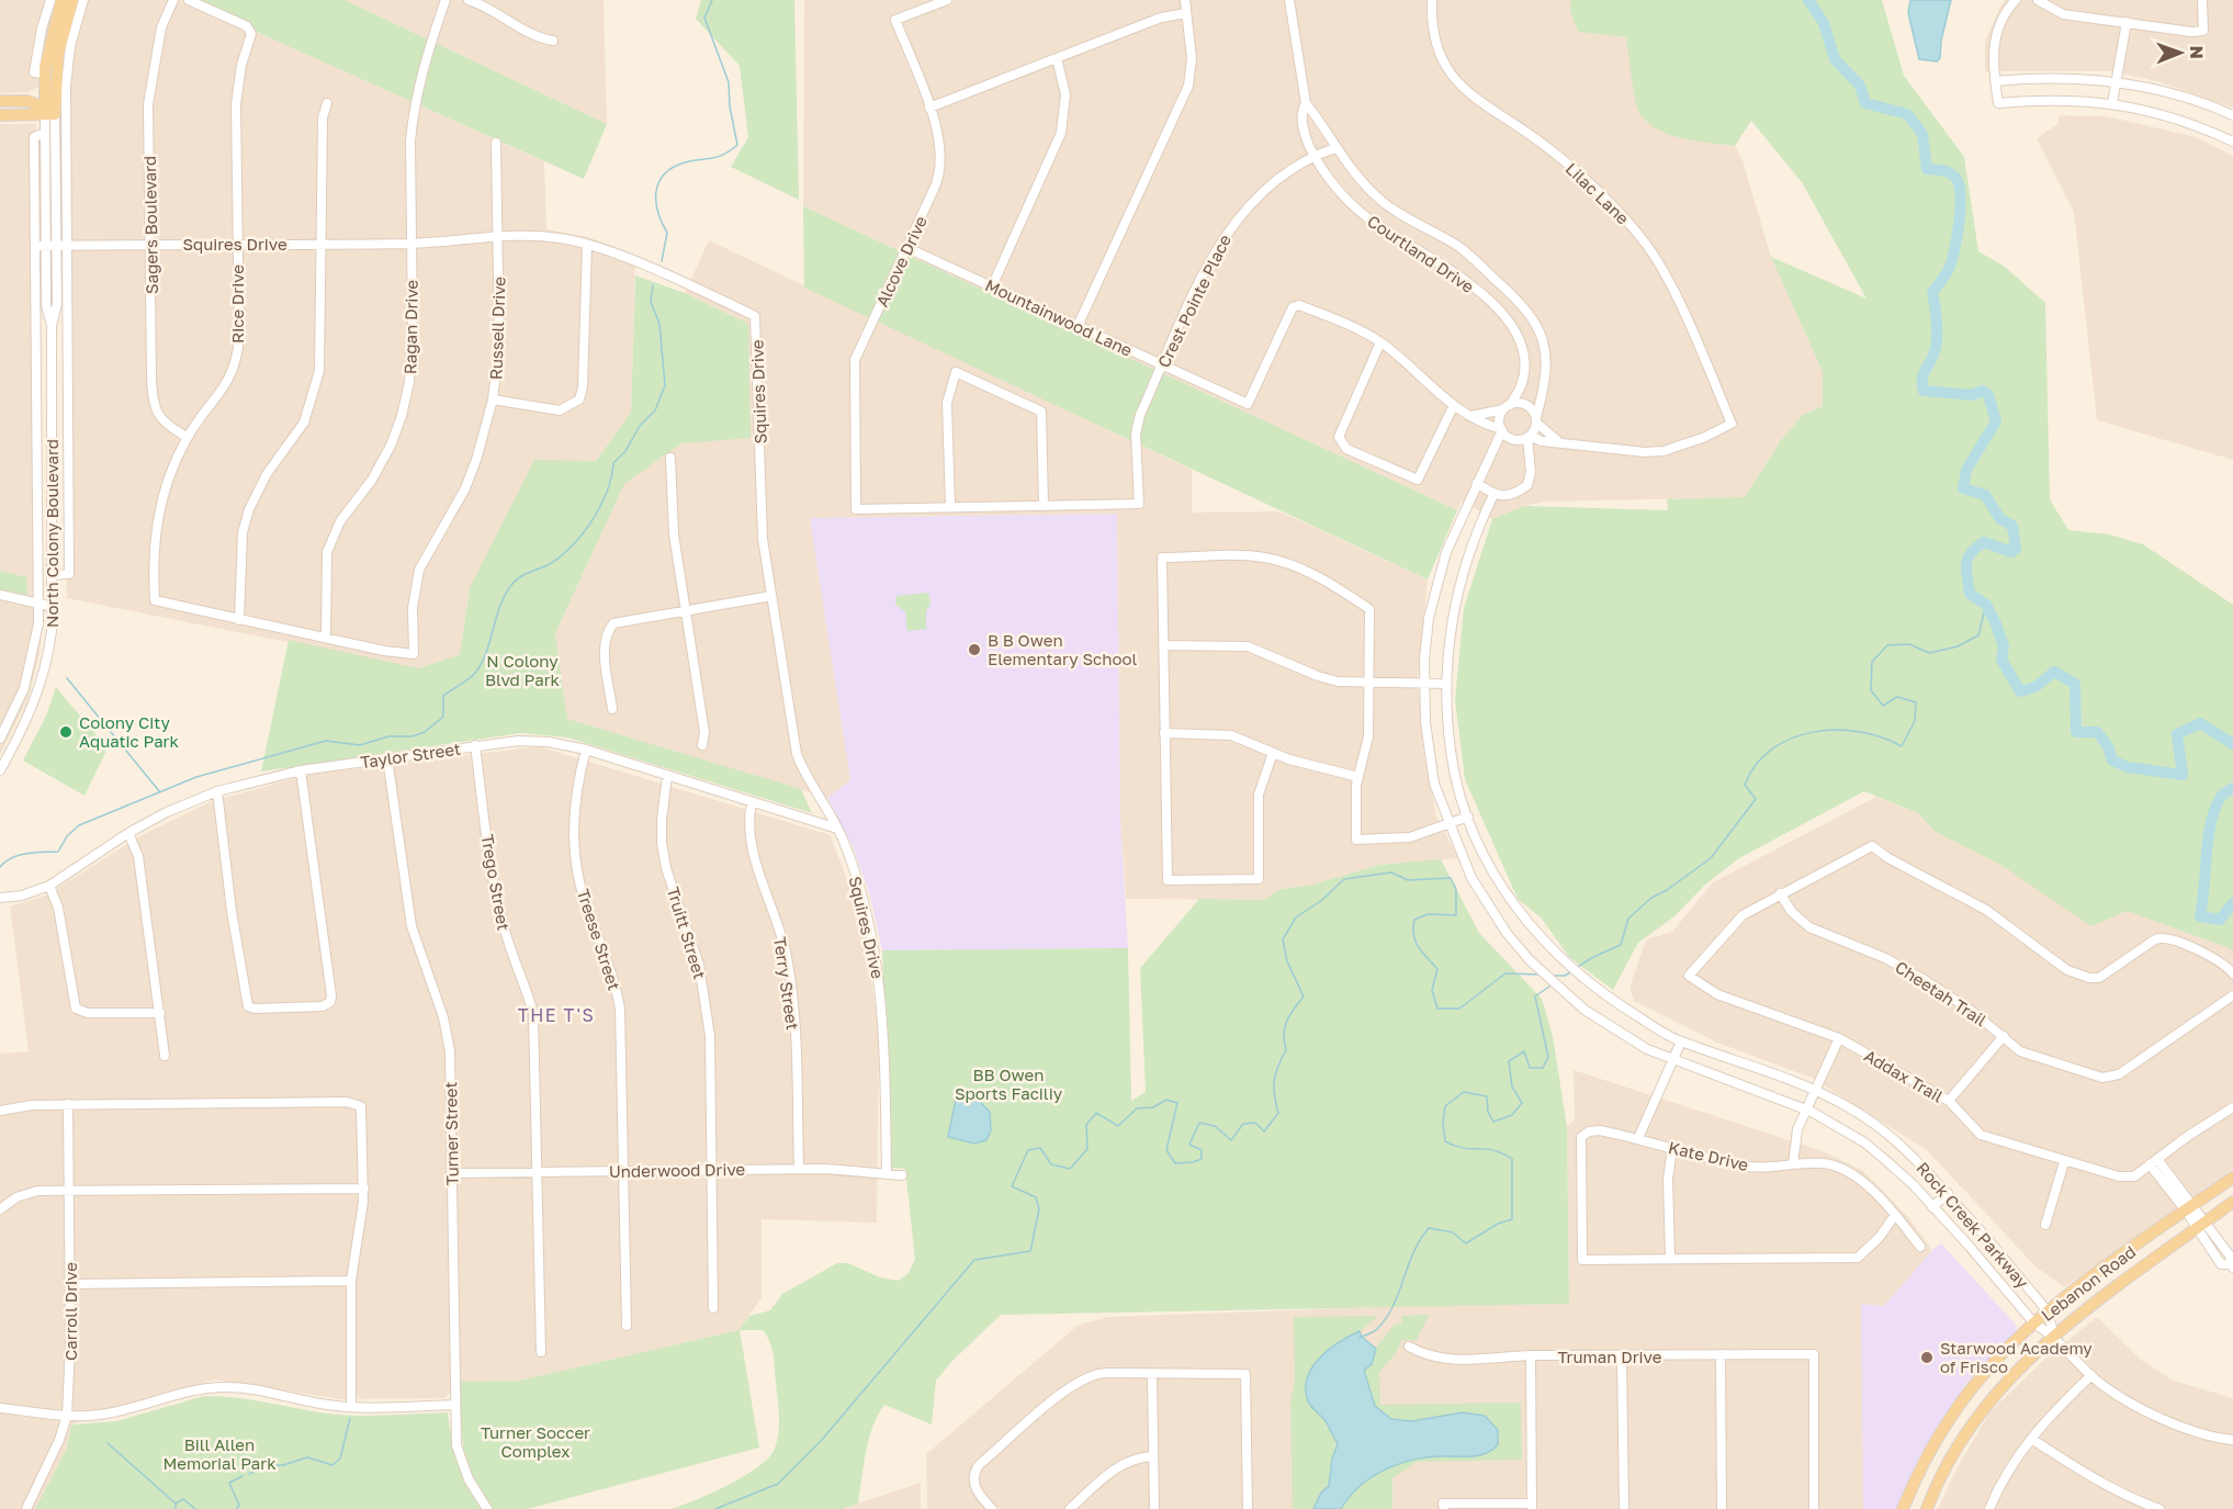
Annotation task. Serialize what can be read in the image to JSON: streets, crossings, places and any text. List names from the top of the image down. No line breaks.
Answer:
{"streets":{"main road":["North Colony Boulevard","Lebanon Road"],"street":["Lilac Lane","Sagers Boulevard","Squires Drive","Courtland Drive","Alcove Drive","Crest Pointe Place","Rice Drive","Mountainwood Lane","Ragan Drive","Russell Drive","Taylor Street","Trego Street","Truitt Street","Treese Street","Terry Street","Cheetah Trail","Addax Trail","Turner Street","Kate Drive","Underwood Drive","Rock Creek Parkway","Carroll Drive","Truman Drive"]},"crossings":[["Sagers Boulevard","Squires Drive"],["Sagers Boulevard","Rice Drive"],["Squires Drive","Rice Drive"],["Squires Drive","Ragan Drive"],["Squires Drive","Russell Drive"],["Squires Drive","North Colony Boulevard"],["Squires Drive","Taylor Street"],["Squires Drive","Underwood Drive"],["Courtland Drive","Crest Pointe Place"],["Courtland Drive","Rock Creek Parkway"],["Alcove Drive","Mountainwood Lane"],["Crest Pointe Place","Mountainwood Lane"],["Ragan Drive","Russell Drive"],["Taylor Street","Trego Street"],["Taylor Street","Truitt Street"],["Taylor Street","Treese Street"],["Taylor Street","Terry Street"],["Taylor Street","Turner Street"],["Trego Street","Underwood Drive"],["Truitt Street","Underwood Drive"],["Treese Street","Underwood Drive"],["Terry Street","Underwood Drive"],["Cheetah Trail","Addax Trail"],["Turner Street","Underwood Drive"],["Rock Creek Parkway","Lebanon Road"]],"districts":["THE T'S"],"parks":["N Colony Blvd Park","BB Owen Sports Faciliy","Turner Soccer Complex","Bill Allen Memorial Park"],"places":["B B Owen Elementary School","Colony City Aquatic Park","Starwood Academy of Frisco"],"north":"right"}
